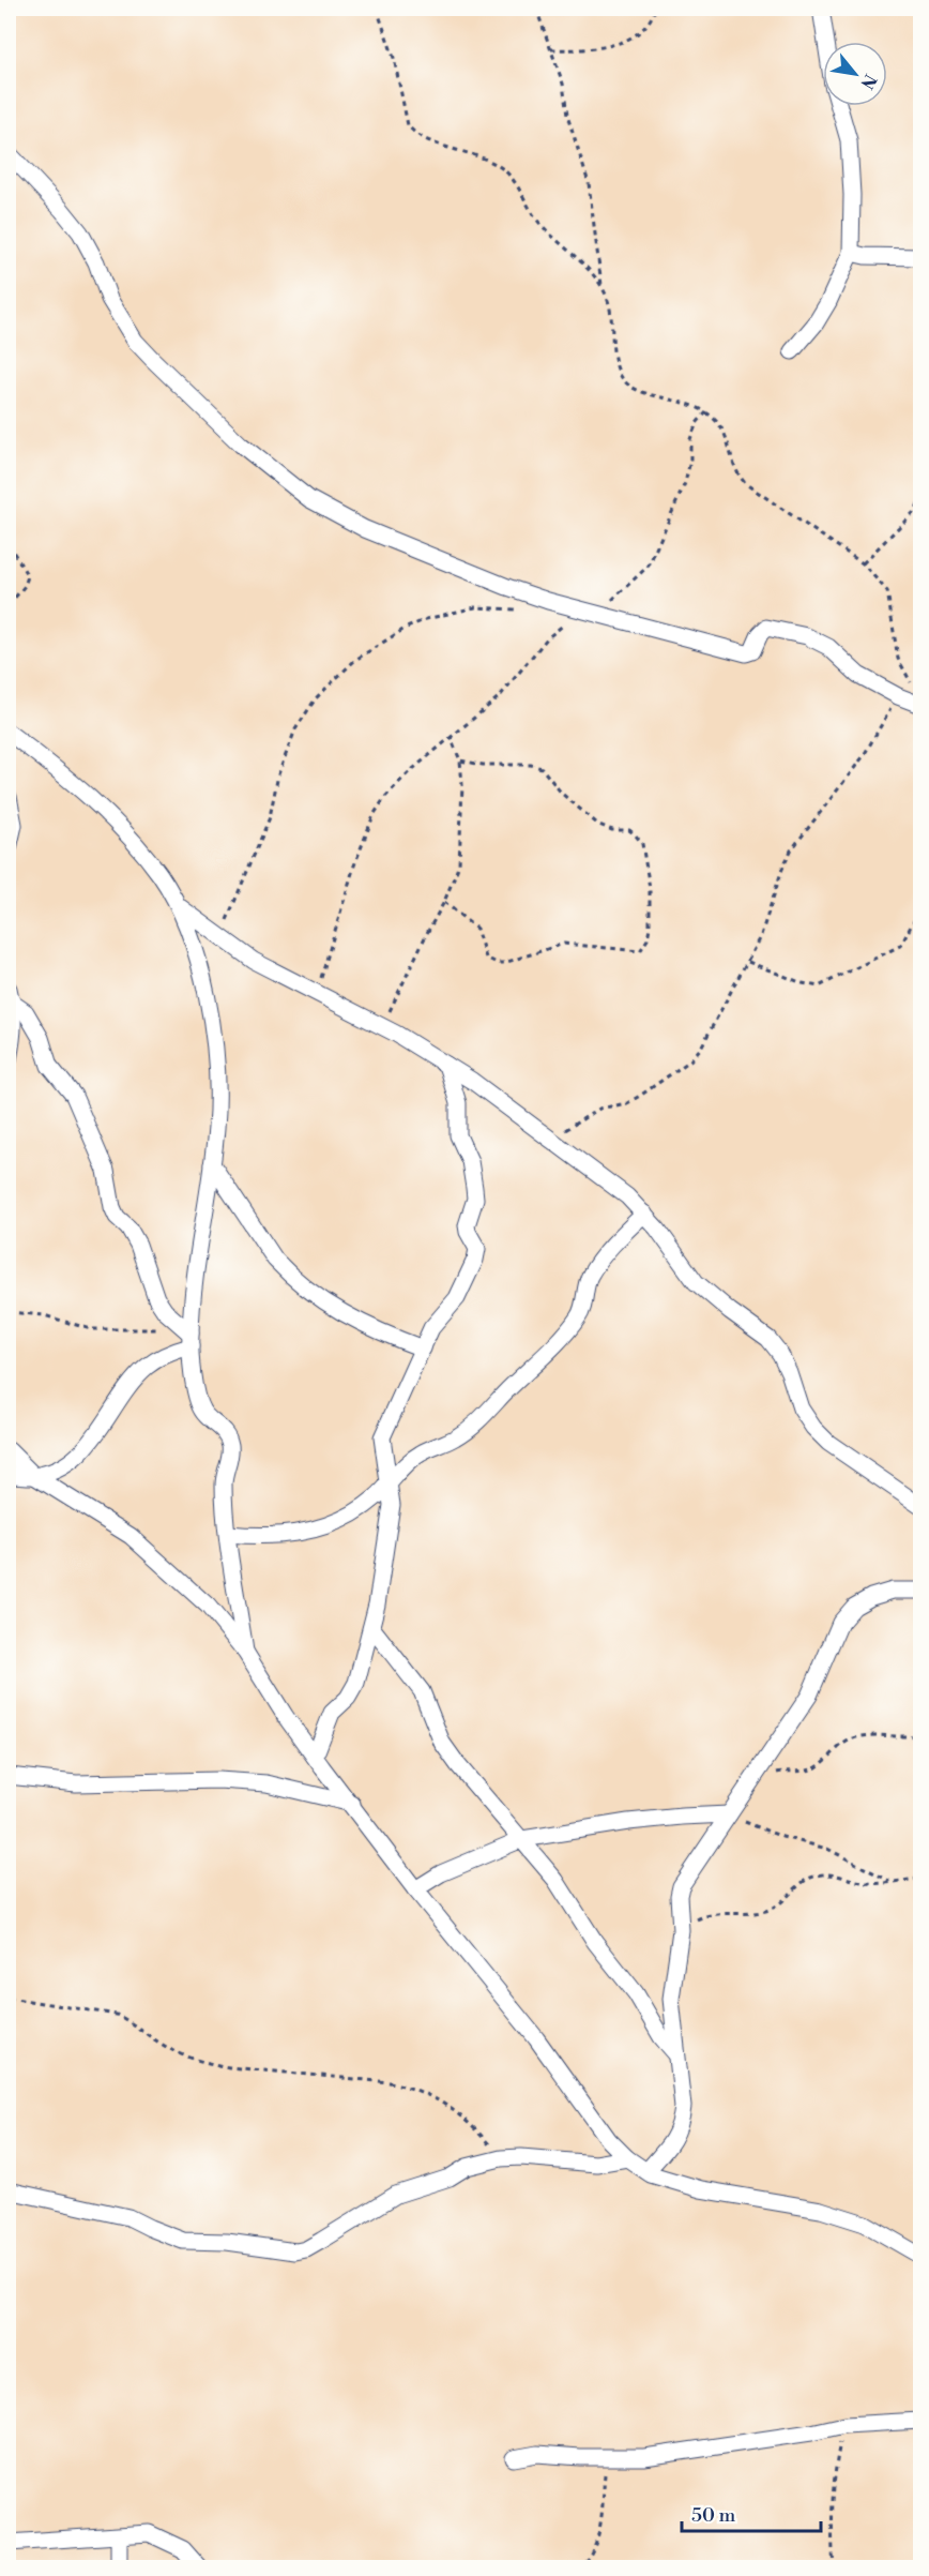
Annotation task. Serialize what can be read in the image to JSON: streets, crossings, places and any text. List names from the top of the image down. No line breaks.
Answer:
{"scale_bar":"50 m","north":"bottom right"}
